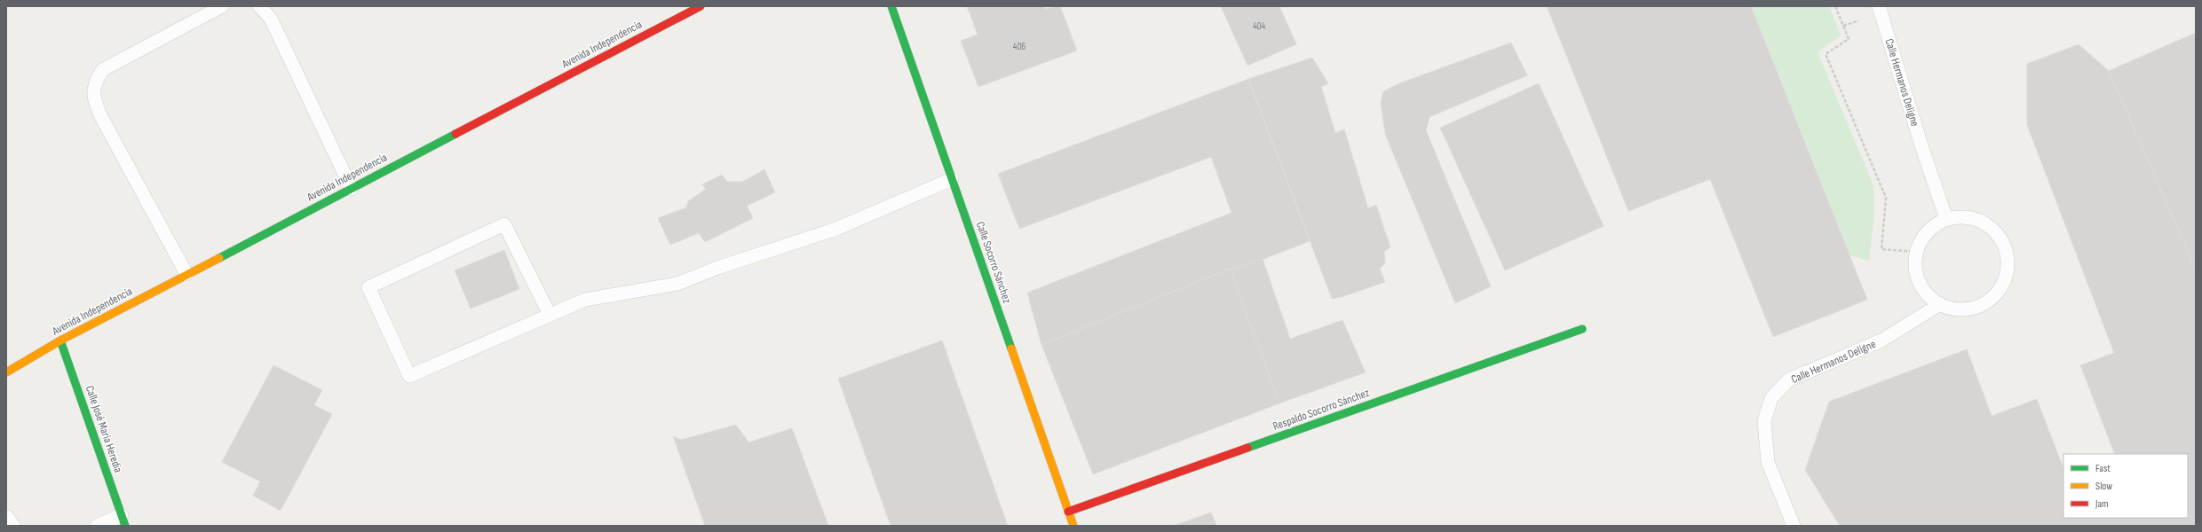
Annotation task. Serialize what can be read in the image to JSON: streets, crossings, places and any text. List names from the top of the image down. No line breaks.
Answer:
{"streets":{"street":["Avenida Independencia","Calle Socorro Sánchez","Respaldo Socorro Sánchez","Calle José Maria Heredia"],"lane":["Calle Hermanos Deligne"]},"crossings":[["Avenida Independencia","Calle José Maria Heredia"],["Calle Socorro Sánchez","Respaldo Socorro Sánchez"]],"house_numbers":["404","406"],"legend":["Fast","Slow","Jam"]}
